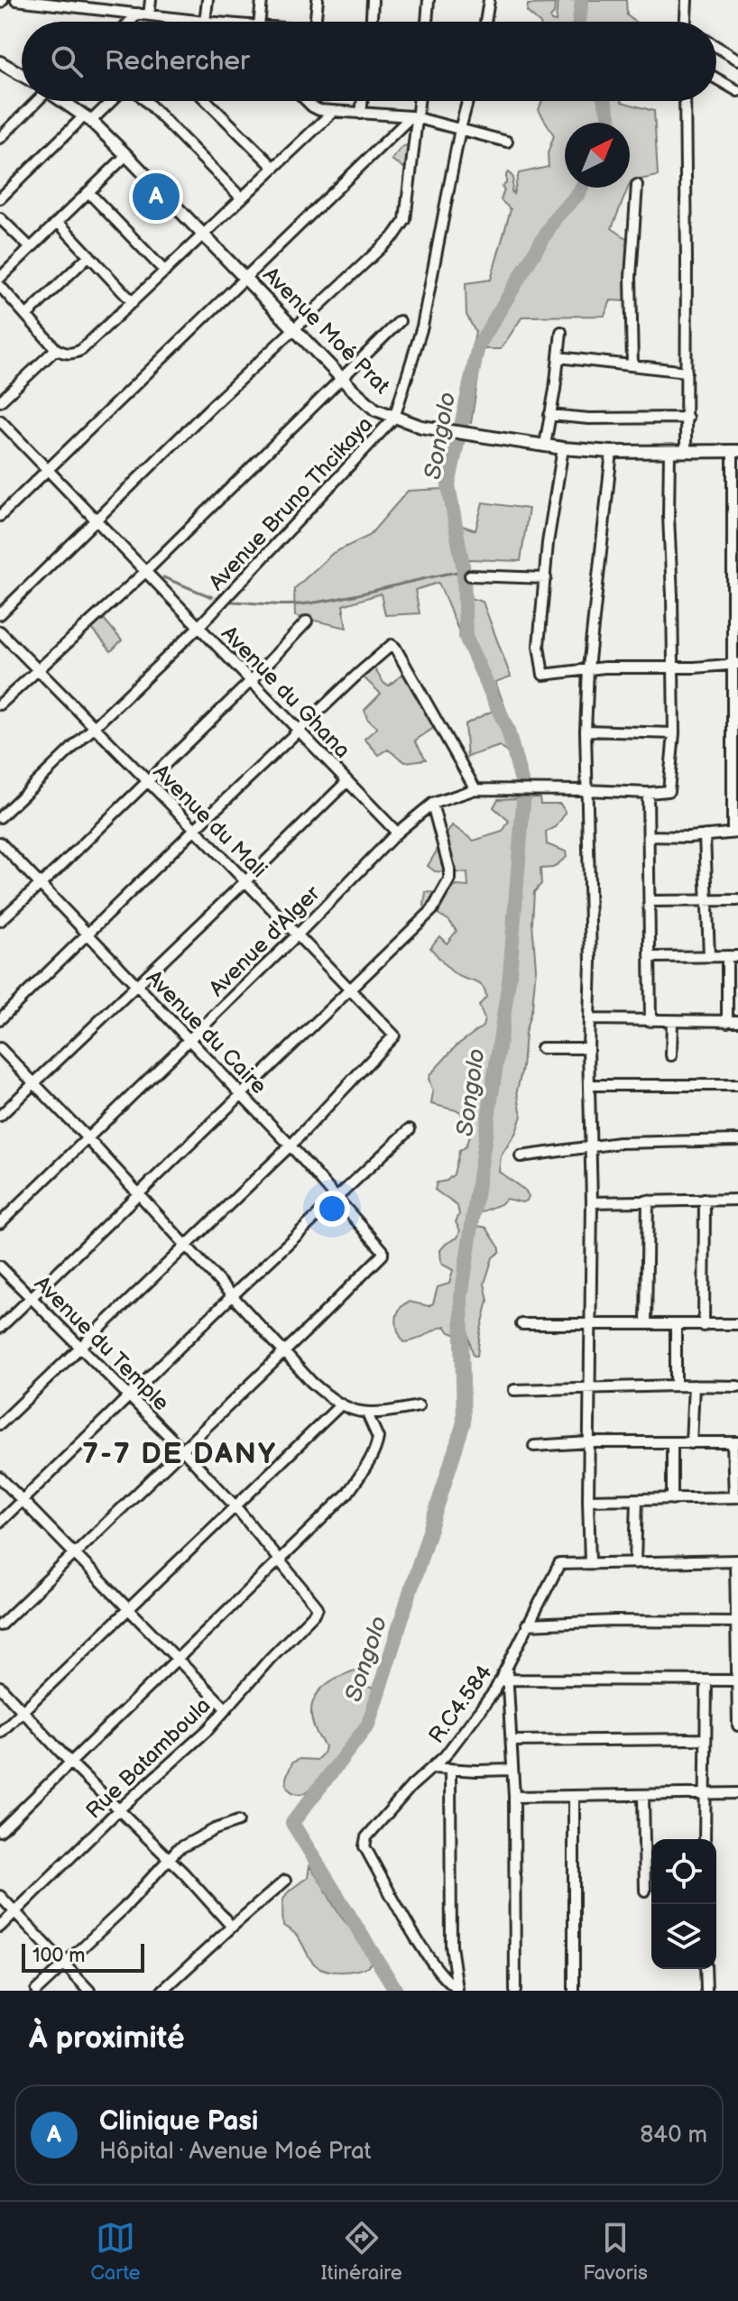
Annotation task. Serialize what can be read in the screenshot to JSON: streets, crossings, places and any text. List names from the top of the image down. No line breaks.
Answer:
{"streets":{"street":["Avenue Moé Prat","Avenue Bruno Thcikaya","Avenue du Ghana","Avenue du Mali","Avenue d'Alger","Avenue du Caire","Avenue du Temple","R.C4.584","Rue Batamboula"]},"crossings":[["Avenue Moé Prat","Avenue Bruno Thcikaya"],["Avenue Bruno Thcikaya","Avenue du Ghana"],["Avenue Bruno Thcikaya","Avenue du Mali"],["Avenue du Ghana","Avenue d'Alger"],["Avenue du Mali","Avenue d'Alger"],["Avenue du Mali","Avenue du Caire"],["Avenue d'Alger","Avenue du Caire"],["Avenue du Temple","Rue Batamboula"]],"districts":["7-7 DE DANY"],"water":["Songolo"],"scale_bar":"100 m","north":"top right","page":{"search":"Rechercher","pins":"A","scale":"100 m","heading":"À proximité","list":[{"mark":"A","name":"Clinique Pasi","note":"Hôpital · Avenue Moé Prat","value":"840 m"}],"nav":["Carte","Itinéraire","Favoris"]}}
